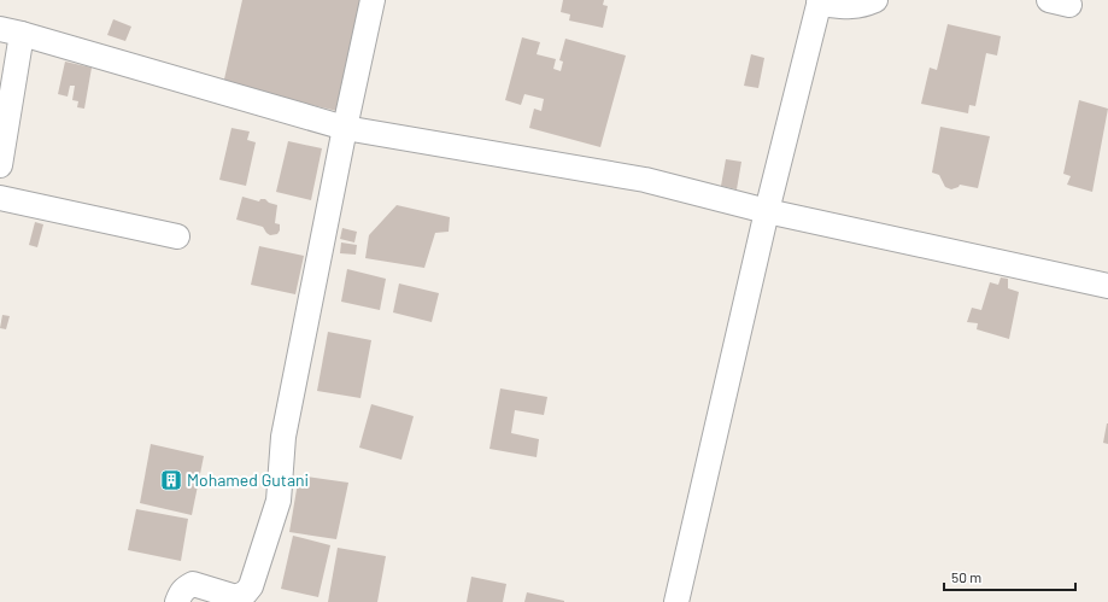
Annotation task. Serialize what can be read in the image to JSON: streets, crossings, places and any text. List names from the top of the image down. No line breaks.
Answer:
{"places":{"building":["Mohamed Gutani"]},"scale_bar":"50 m"}
